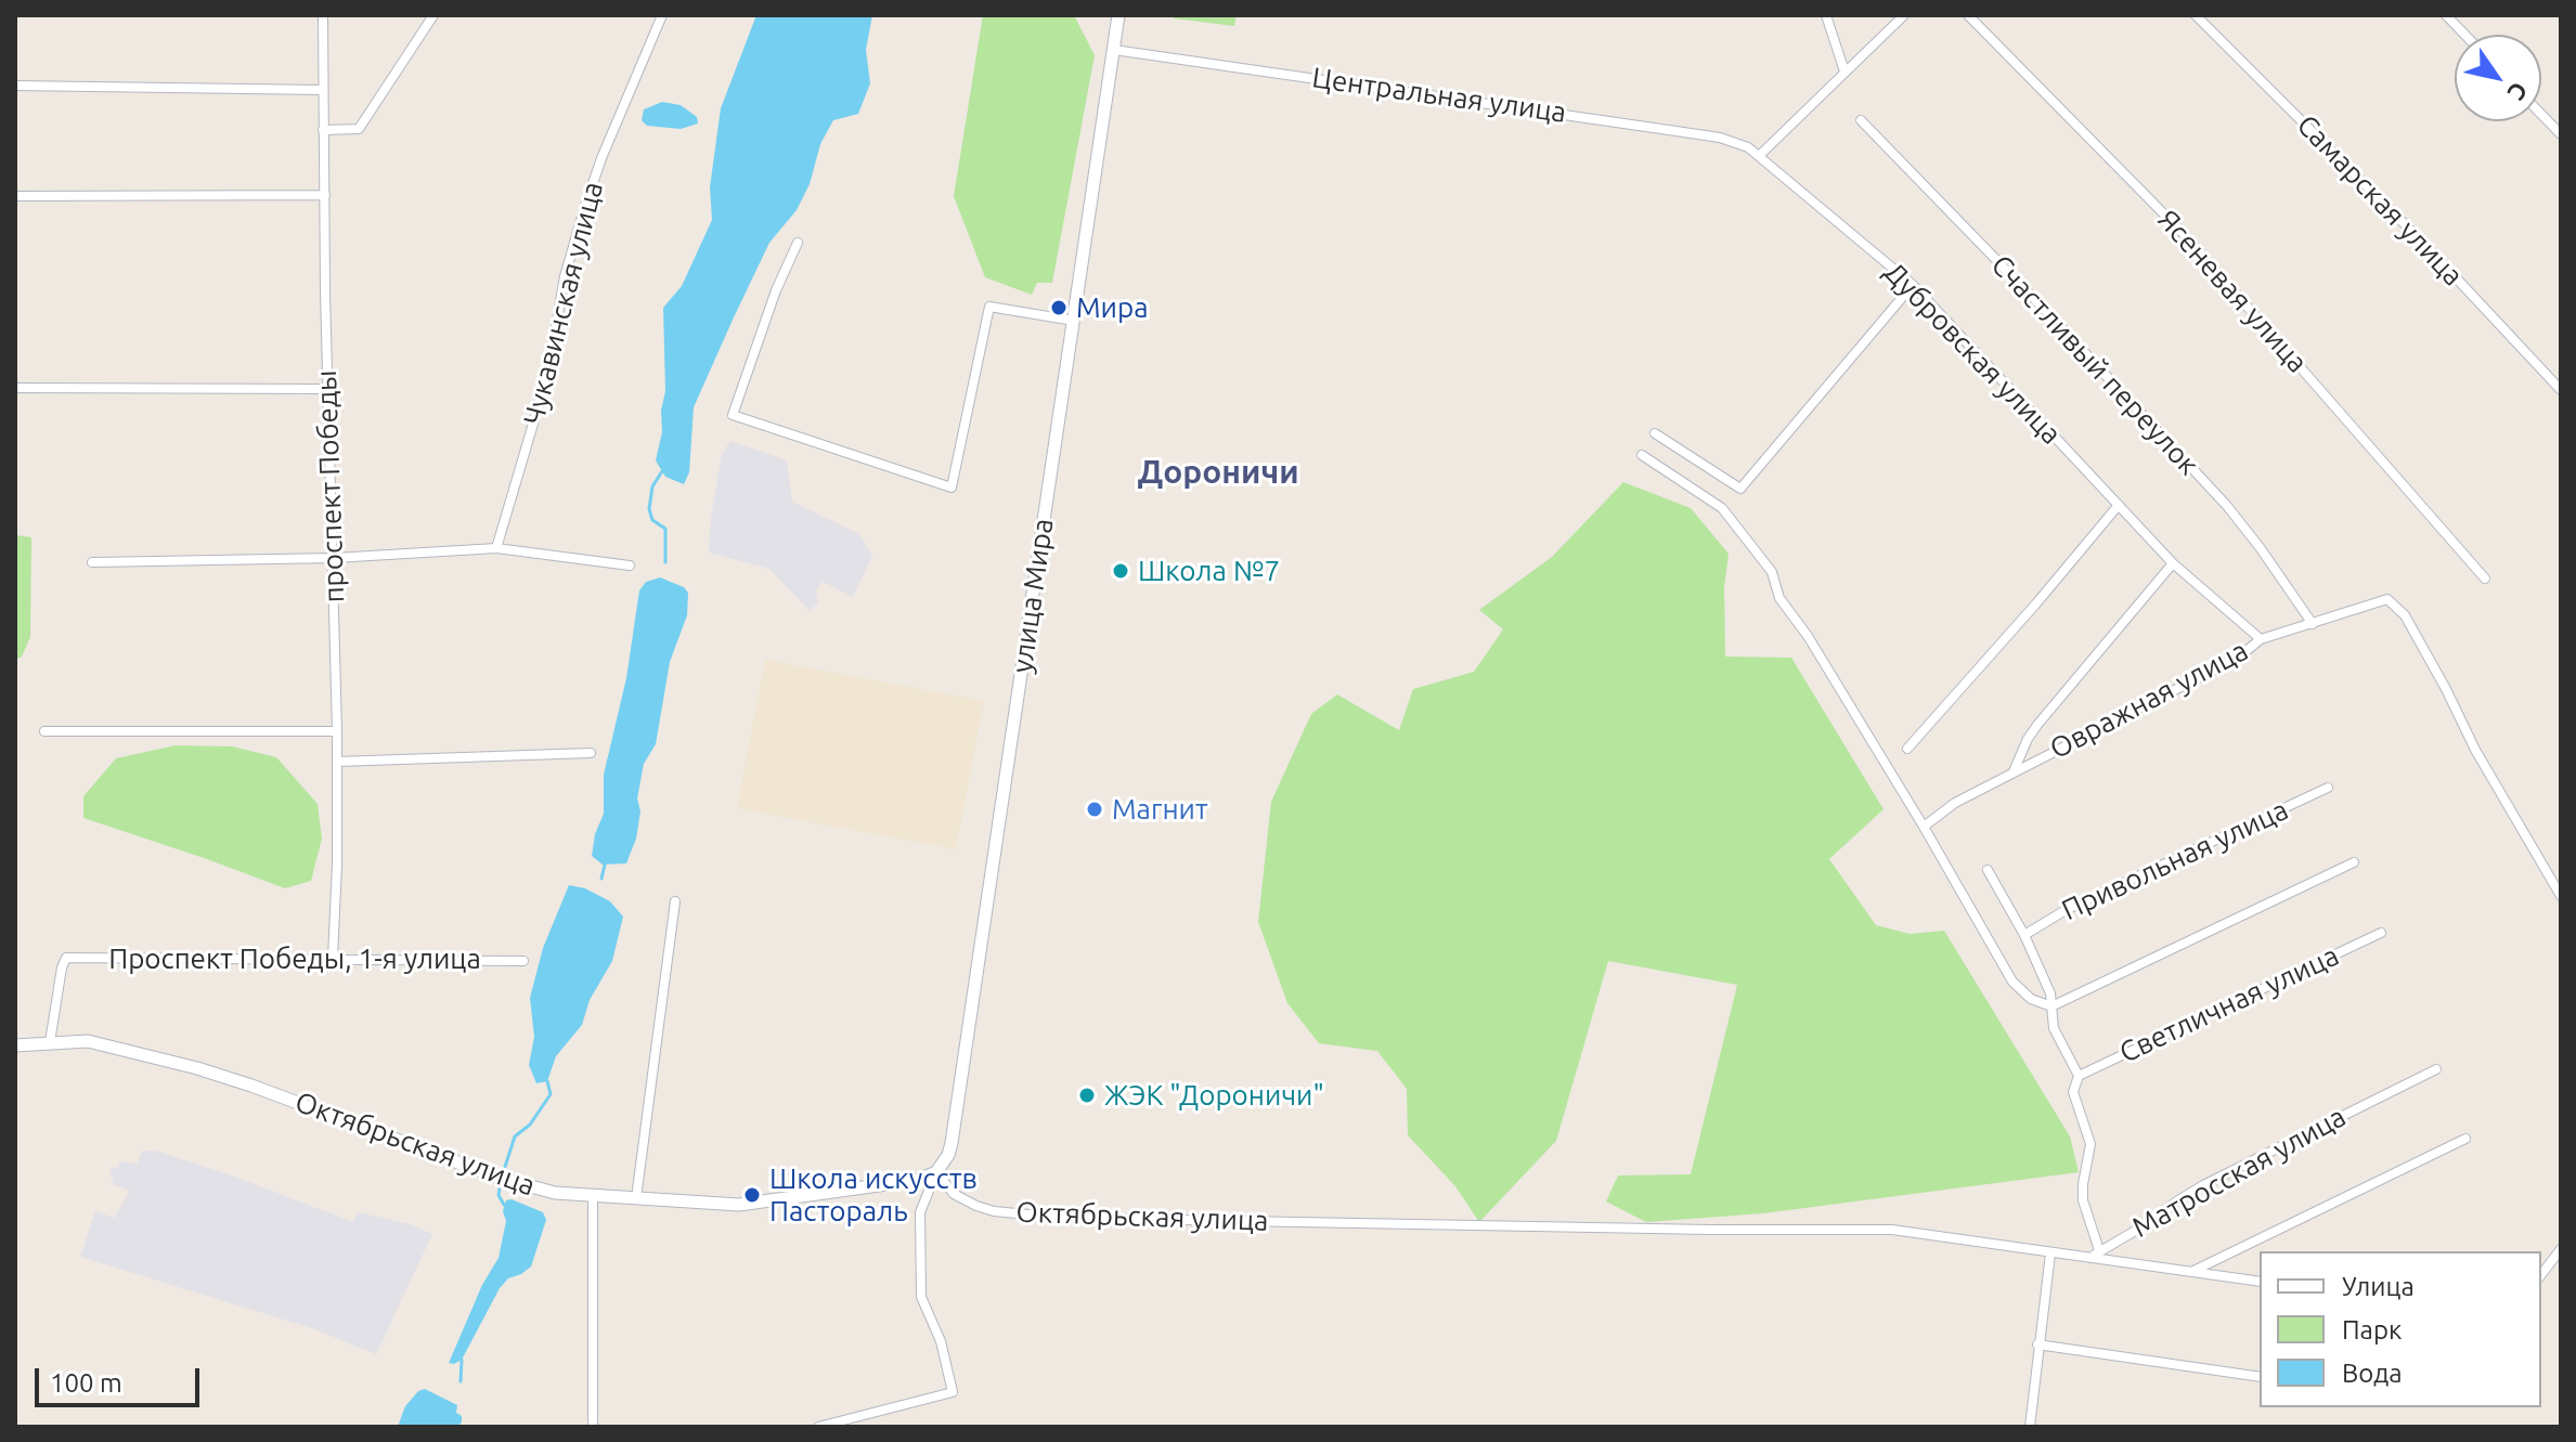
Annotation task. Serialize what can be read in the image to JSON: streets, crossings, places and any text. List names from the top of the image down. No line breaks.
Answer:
{"streets":{"street":["Центральная улица","Самарская улица","Ясеневая улица","Чукавинская улица","Дубровская улица","Счастливый переулок","проспект Победы","улица Мира","Овражная улица","Привольная улица","Проспект Победы, 1-я улица","Светличная улица","Октябрьская улица","Матросская улица"]},"crossings":[["Центральная улица","Дубровская улица"],["Центральная улица","улица Мира"],["Дубровская улица","Овражная улица"],["Счастливый переулок","Овражная улица"],["проспект Победы","Проспект Победы, 1-я улица"],["улица Мира","Октябрьская улица"],["Проспект Победы, 1-я улица","Октябрьская улица"],["Октябрьская улица","Матросская улица"]],"districts":["Дороничи"],"places":["Мира","Школа №7","Магнит","ЖЭК \"Дороничи\"","Школа искусств Пастораль"],"legend":["Улица","Парк","Вода"],"scale_bar":"100 m","north":"bottom right"}
